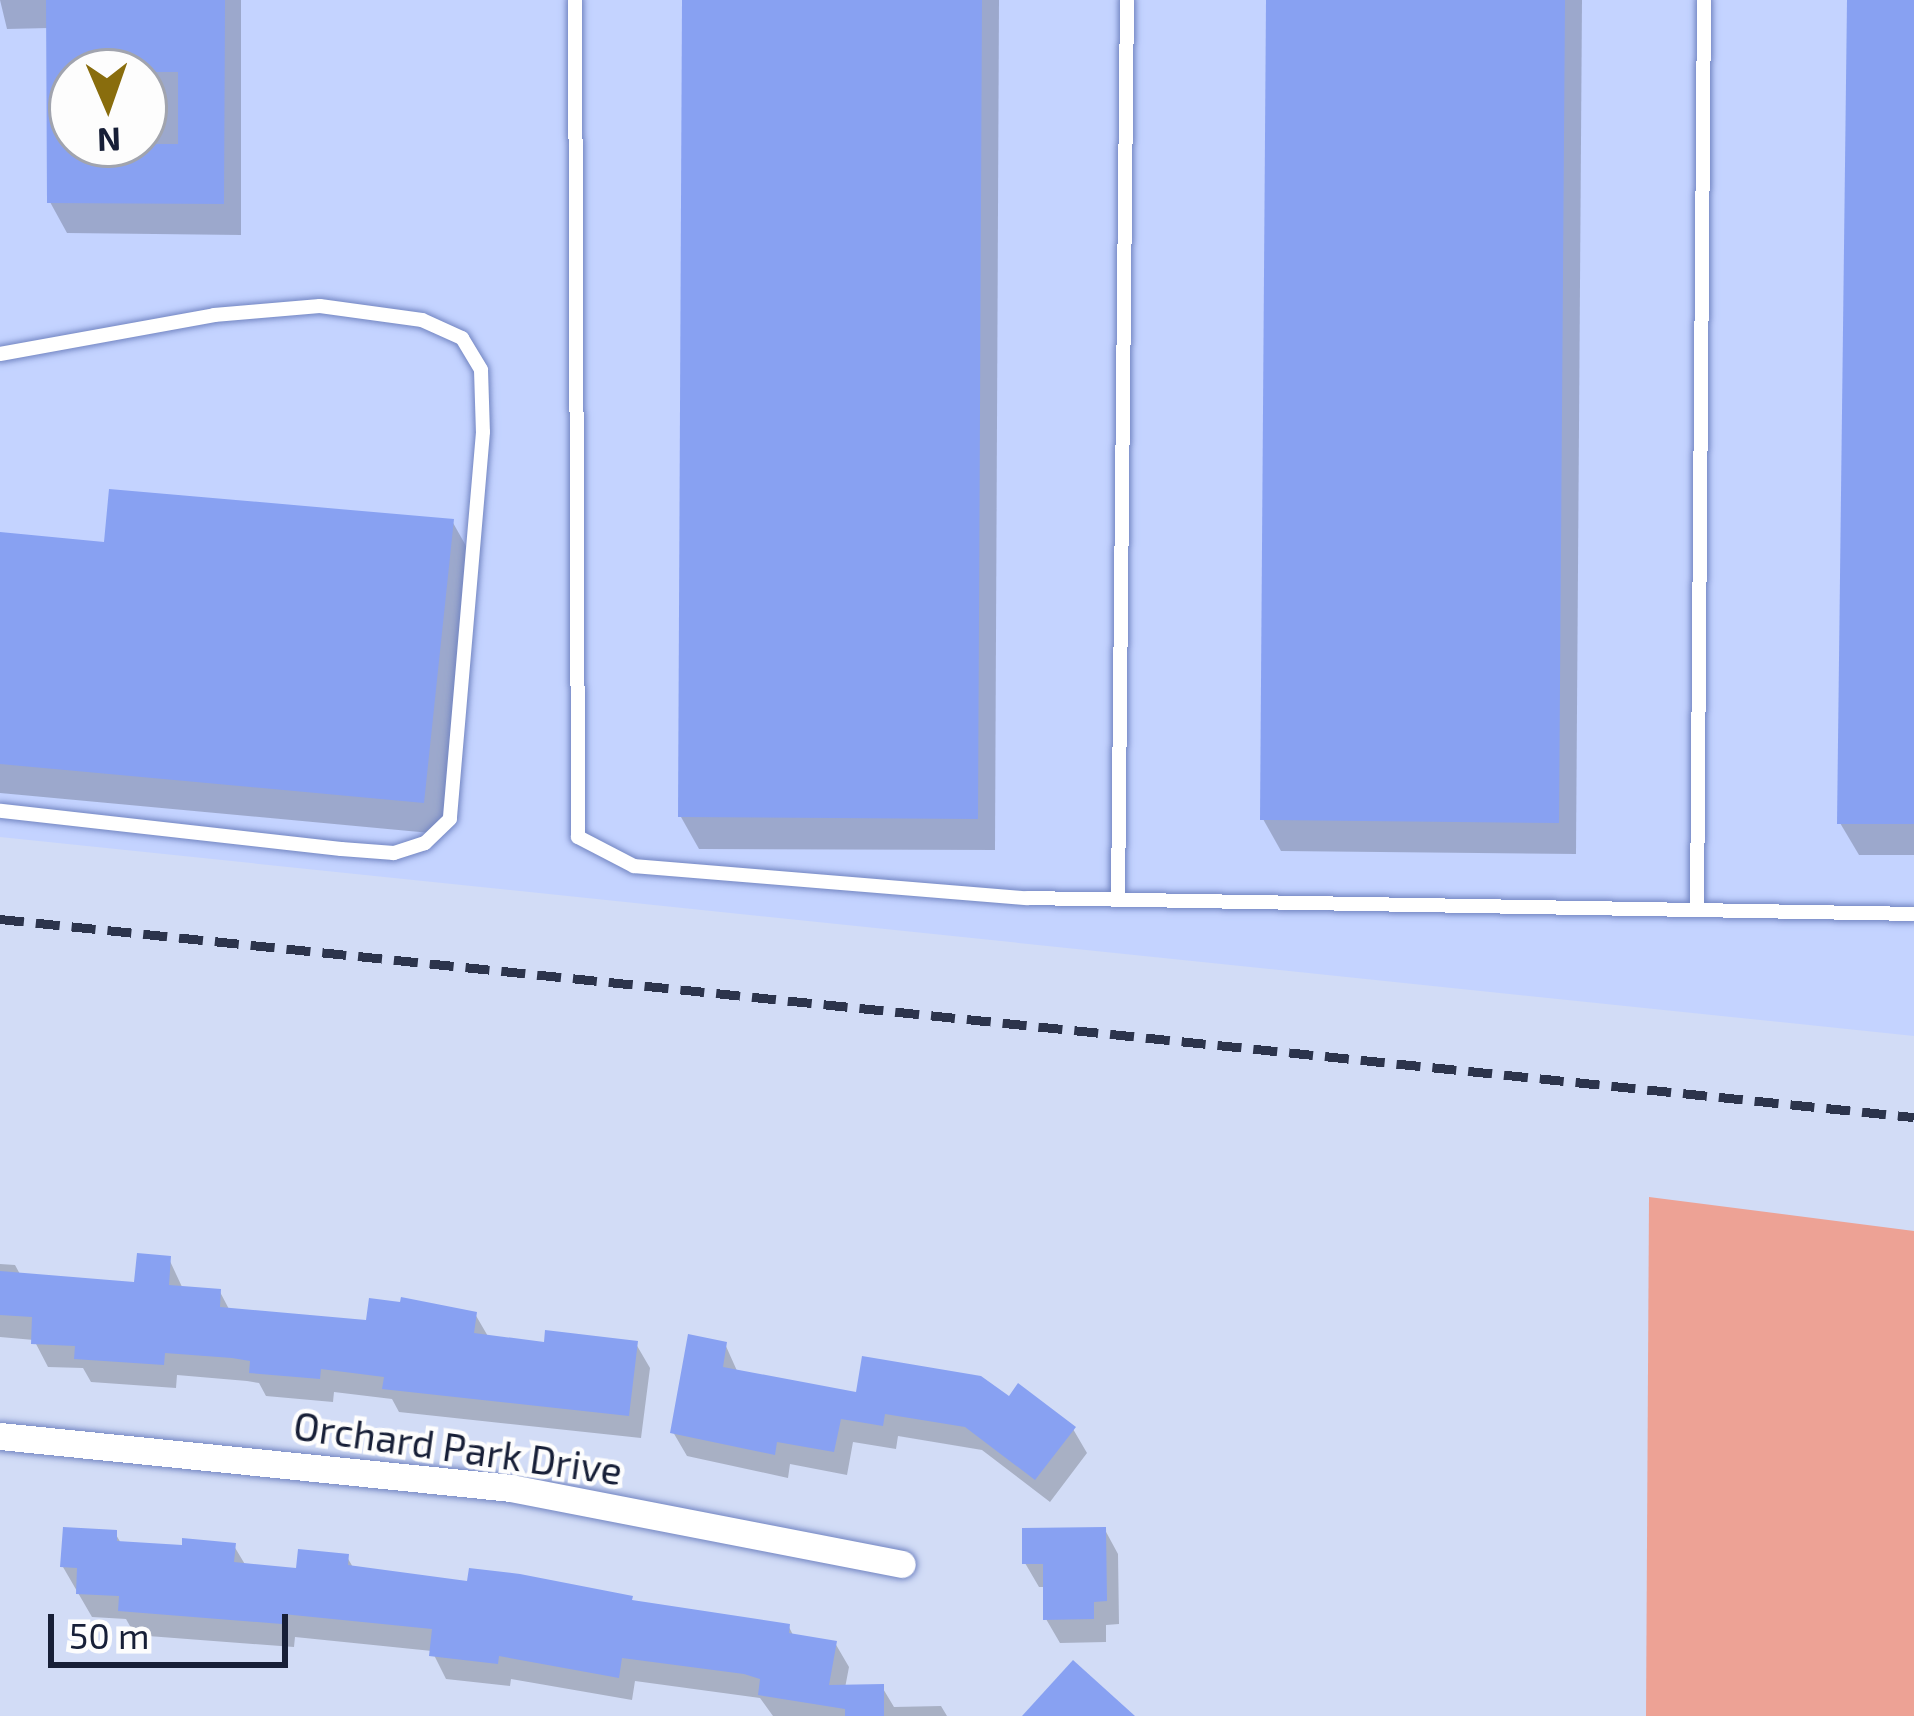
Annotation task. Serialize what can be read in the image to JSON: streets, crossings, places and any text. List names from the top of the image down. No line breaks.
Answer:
{"streets":{"street":["Orchard Park Drive"]},"scale_bar":"50 m","north":"bottom"}
